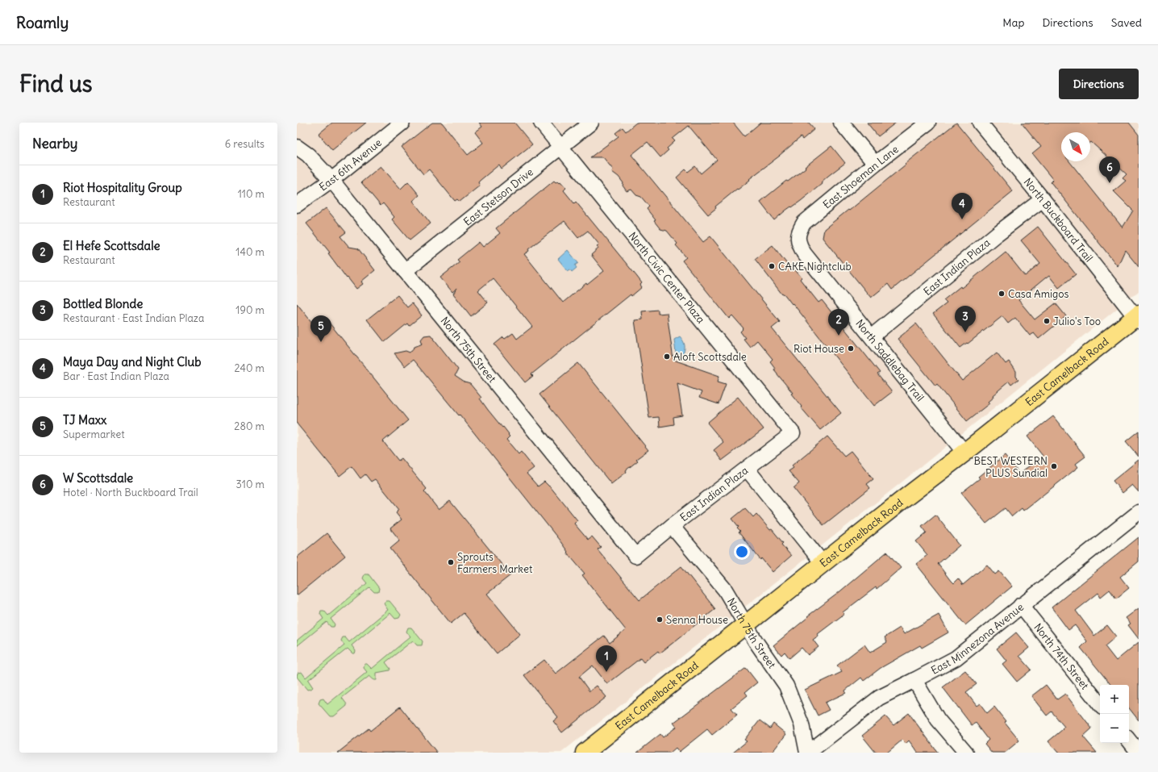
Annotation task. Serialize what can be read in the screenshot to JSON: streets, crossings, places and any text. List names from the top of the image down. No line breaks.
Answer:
{"streets":{"main road":["East Camelback Road"],"street":["East 6th Avenue","East Shoeman Lane","East Stetson Drive","North Buckboard Trail","East Indian Plaza","North Civic Center Plaza","North 75th Street","North Saddlebag Trail","East Minnezona Avenue","North 74th Street"]},"crossings":[["East 6th Avenue","North 75th Street"],["East Shoeman Lane","North Saddlebag Trail"],["East Stetson Drive","North Civic Center Plaza"],["East Stetson Drive","North 75th Street"],["North Buckboard Trail","East Indian Plaza"],["North Buckboard Trail","East Camelback Road"],["East Indian Plaza","North Civic Center Plaza"],["East Indian Plaza","North 75th Street"],["East Indian Plaza","North Saddlebag Trail"],["North 75th Street","East Camelback Road"],["North 75th Street","East Minnezona Avenue"],["North Saddlebag Trail","East Camelback Road"],["East Minnezona Avenue","North 74th Street"]],"places":["CAKE Nightclub","Casa Amigos","Julio's Too","Riot House","Aloft Scottsdale","BEST WESTERN PLUS Sundial","Sprouts Farmers Market","Senna House"],"north":"bottom right","page":{"header":"Roamly","nav":["Map","Directions","Saved"],"buttons":"Directions","title":"Find us","heading":["Nearby","6 results"],"pins":["6","4","3","2","5","1"],"list":[{"mark":"1","name":"Riot Hospitality Group","note":"Restaurant","value":"110 m"},{"mark":"2","name":"El Hefe Scottsdale","note":"Restaurant","value":"140 m"},{"mark":"3","name":"Bottled Blonde","note":"Restaurant · East Indian Plaza","value":"190 m"},{"mark":"4","name":"Maya Day and Night Club","note":"Bar · East Indian Plaza","value":"240 m"},{"mark":"5","name":"TJ Maxx","note":"Supermarket","value":"280 m"},{"mark":"6","name":"W Scottsdale","note":"Hotel · North Buckboard Trail","value":"310 m"}],"map_buttons":["+","−"]}}
